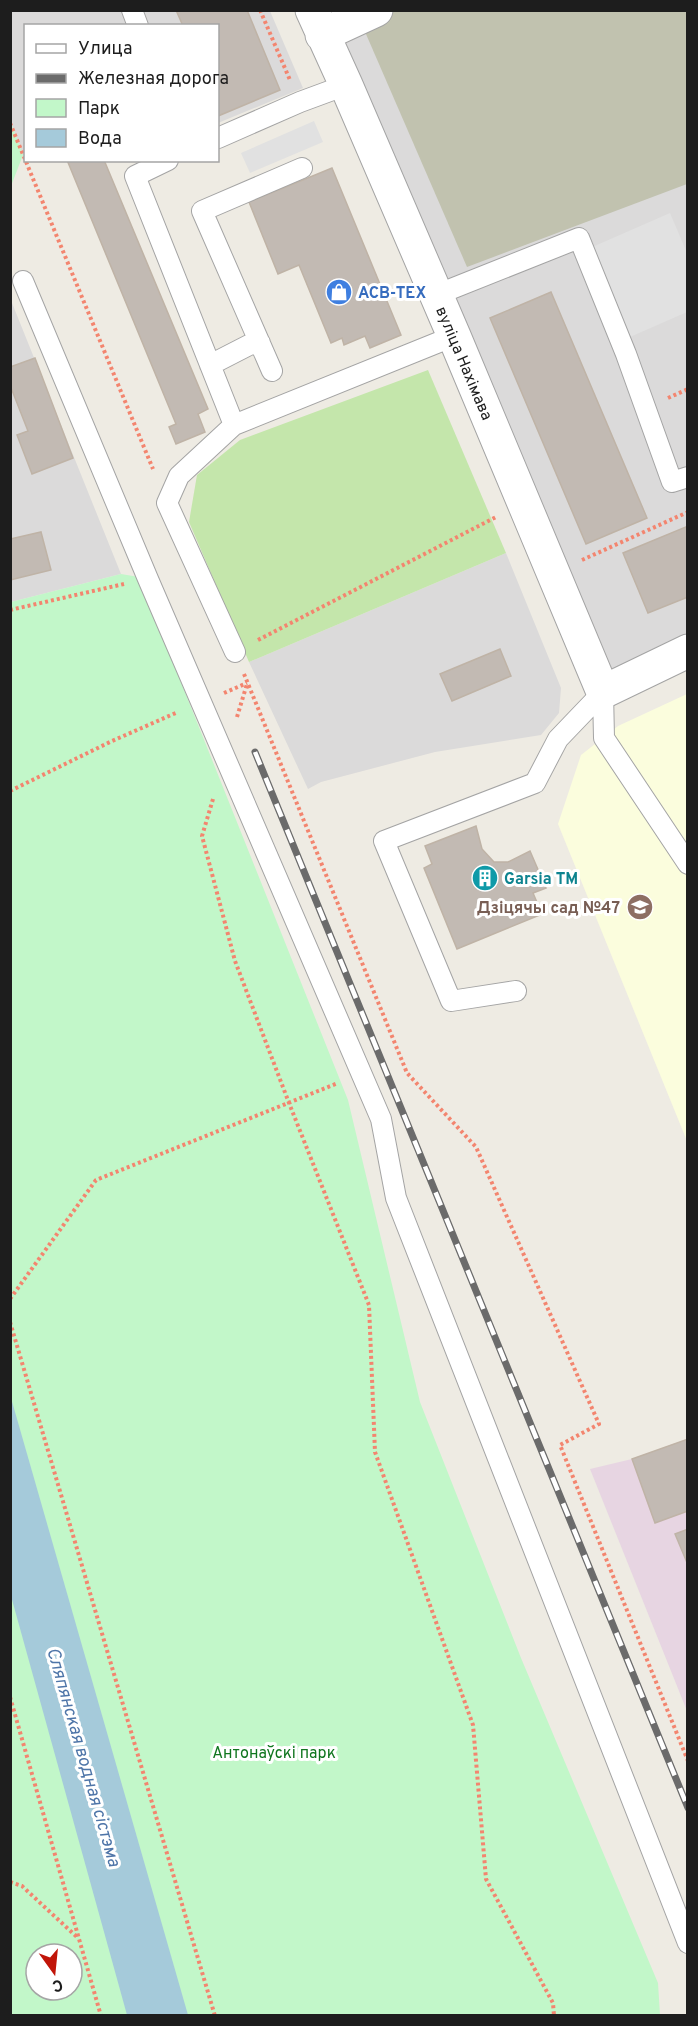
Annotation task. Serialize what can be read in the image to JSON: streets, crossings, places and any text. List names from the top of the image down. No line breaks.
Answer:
{"streets":{"street":["вуліца Нахімава"]},"water":["Сляпянская водная сістэма"],"parks":["Антонаўскі парк"],"places":{"shop":["ACB-TEX"],"building":["Garsia TM"],"school or university":["Дзіцячы сад №47"]},"legend":["Улица","Железная дорога","Парк","Вода"],"north":"bottom"}
